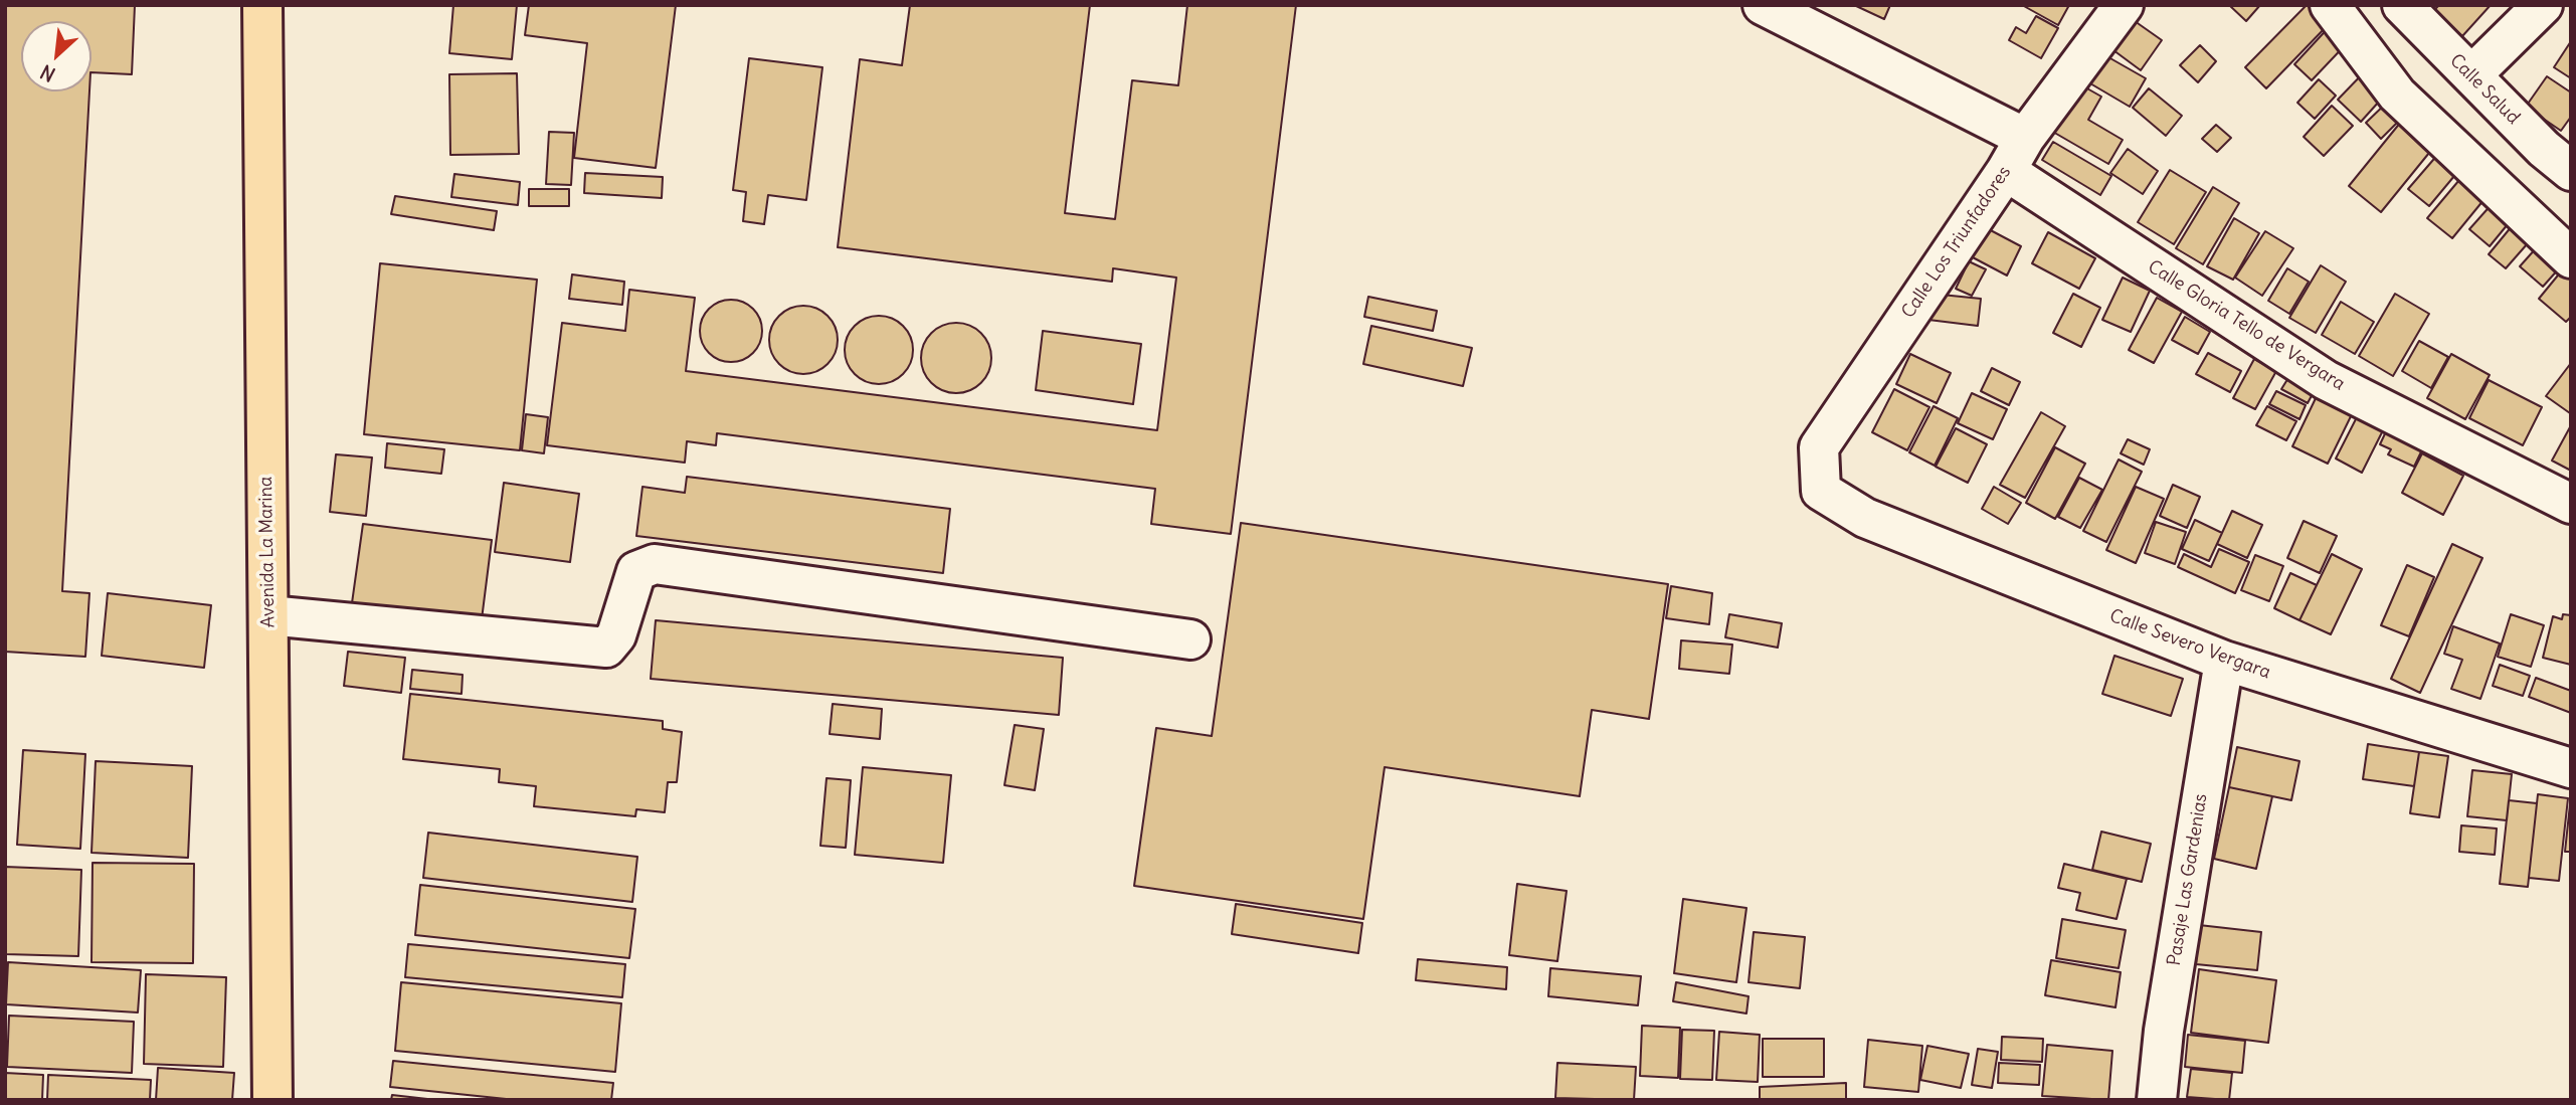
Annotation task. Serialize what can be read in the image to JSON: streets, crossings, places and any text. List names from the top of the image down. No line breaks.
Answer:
{"streets":{"main road":["Avenida La Marina"],"street":["Calle Salud","Calle Los Triunfadores","Calle Gloria Tello de Vergara","Calle Severo Vergara","Pasaje Las Gardenias"]},"crossings":[["Calle Los Triunfadores","Calle Gloria Tello de Vergara"],["Calle Los Triunfadores","Calle Severo Vergara"],["Calle Severo Vergara","Pasaje Las Gardenias"]],"north":"bottom left"}
